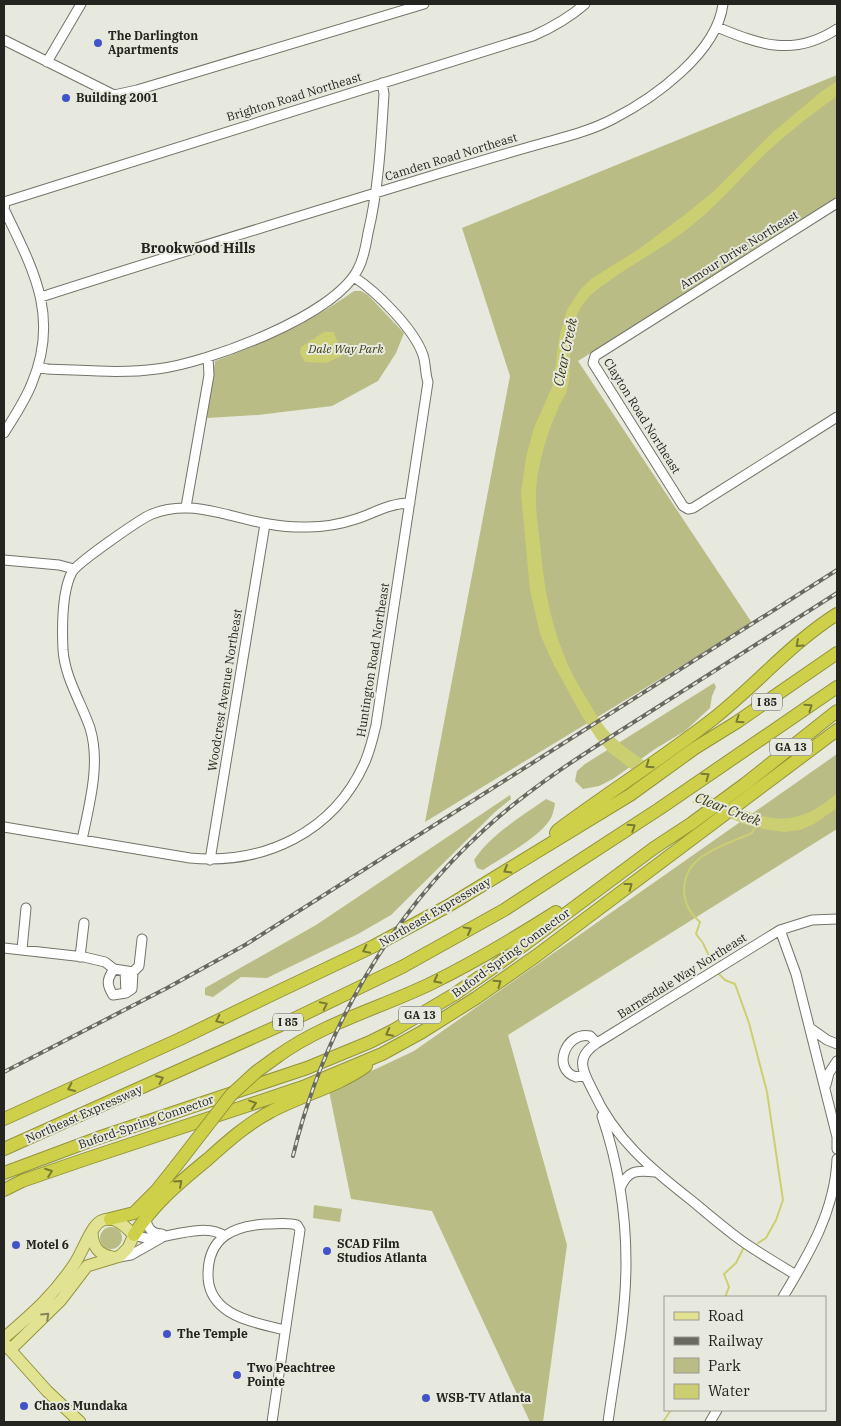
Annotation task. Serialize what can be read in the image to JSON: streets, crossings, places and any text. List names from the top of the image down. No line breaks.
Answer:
{"streets":{"highway":["I 85","GA 13","Northeast Expressway","Buford-Spring Connector"],"street":["Brighton Road Northeast","Camden Road Northeast","Armour Drive Northeast","Clayton Road Northeast","Huntington Road Northeast","Woodcrest Avenue Northeast","Barnesdale Way Northeast"]},"crossings":[["Armour Drive Northeast","Clayton Road Northeast"],["Huntington Road Northeast","Woodcrest Avenue Northeast"]],"districts":["Brookwood Hills"],"water":["Clear Creek"],"parks":["Dale Way Park"],"places":["The Darlington Apartments","Building 2001","Motel 6","SCAD Film Studios Atlanta","The Temple","Two Peachtree Pointe","WSB-TV Atlanta","Chaos Mundaka"],"legend":["Road","Railway","Park","Water"]}
